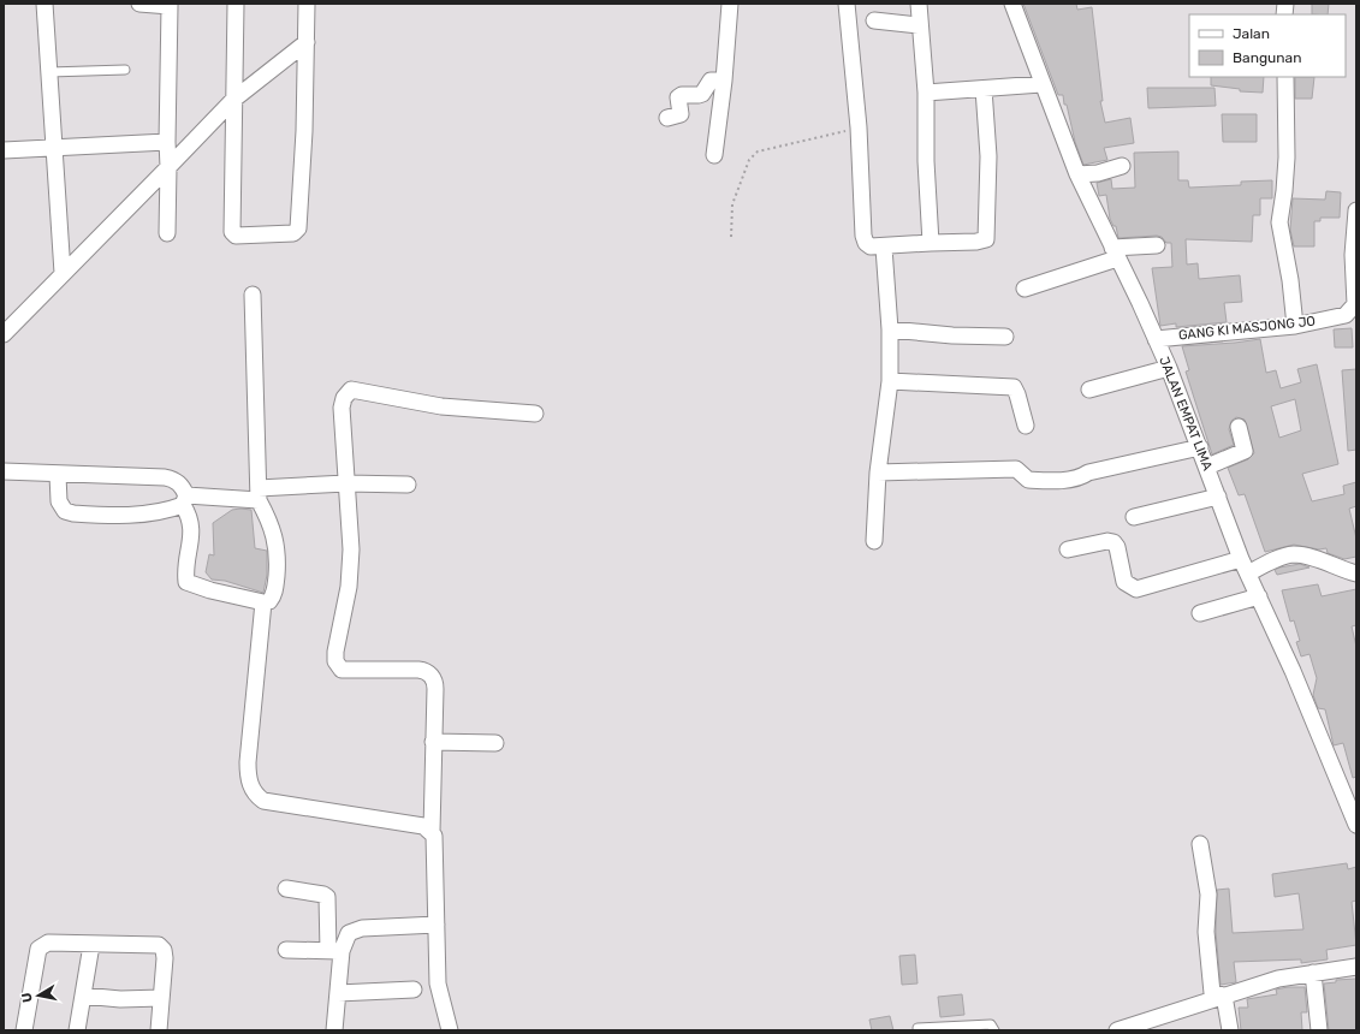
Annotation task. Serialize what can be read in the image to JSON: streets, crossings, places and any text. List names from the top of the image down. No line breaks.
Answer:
{"streets":{"street":["GANG KI MASJONG JO","JALAN EMPAT LIMA"]},"crossings":[["GANG KI MASJONG JO","JALAN EMPAT LIMA"]],"legend":["Jalan","Bangunan"],"north":"left"}
